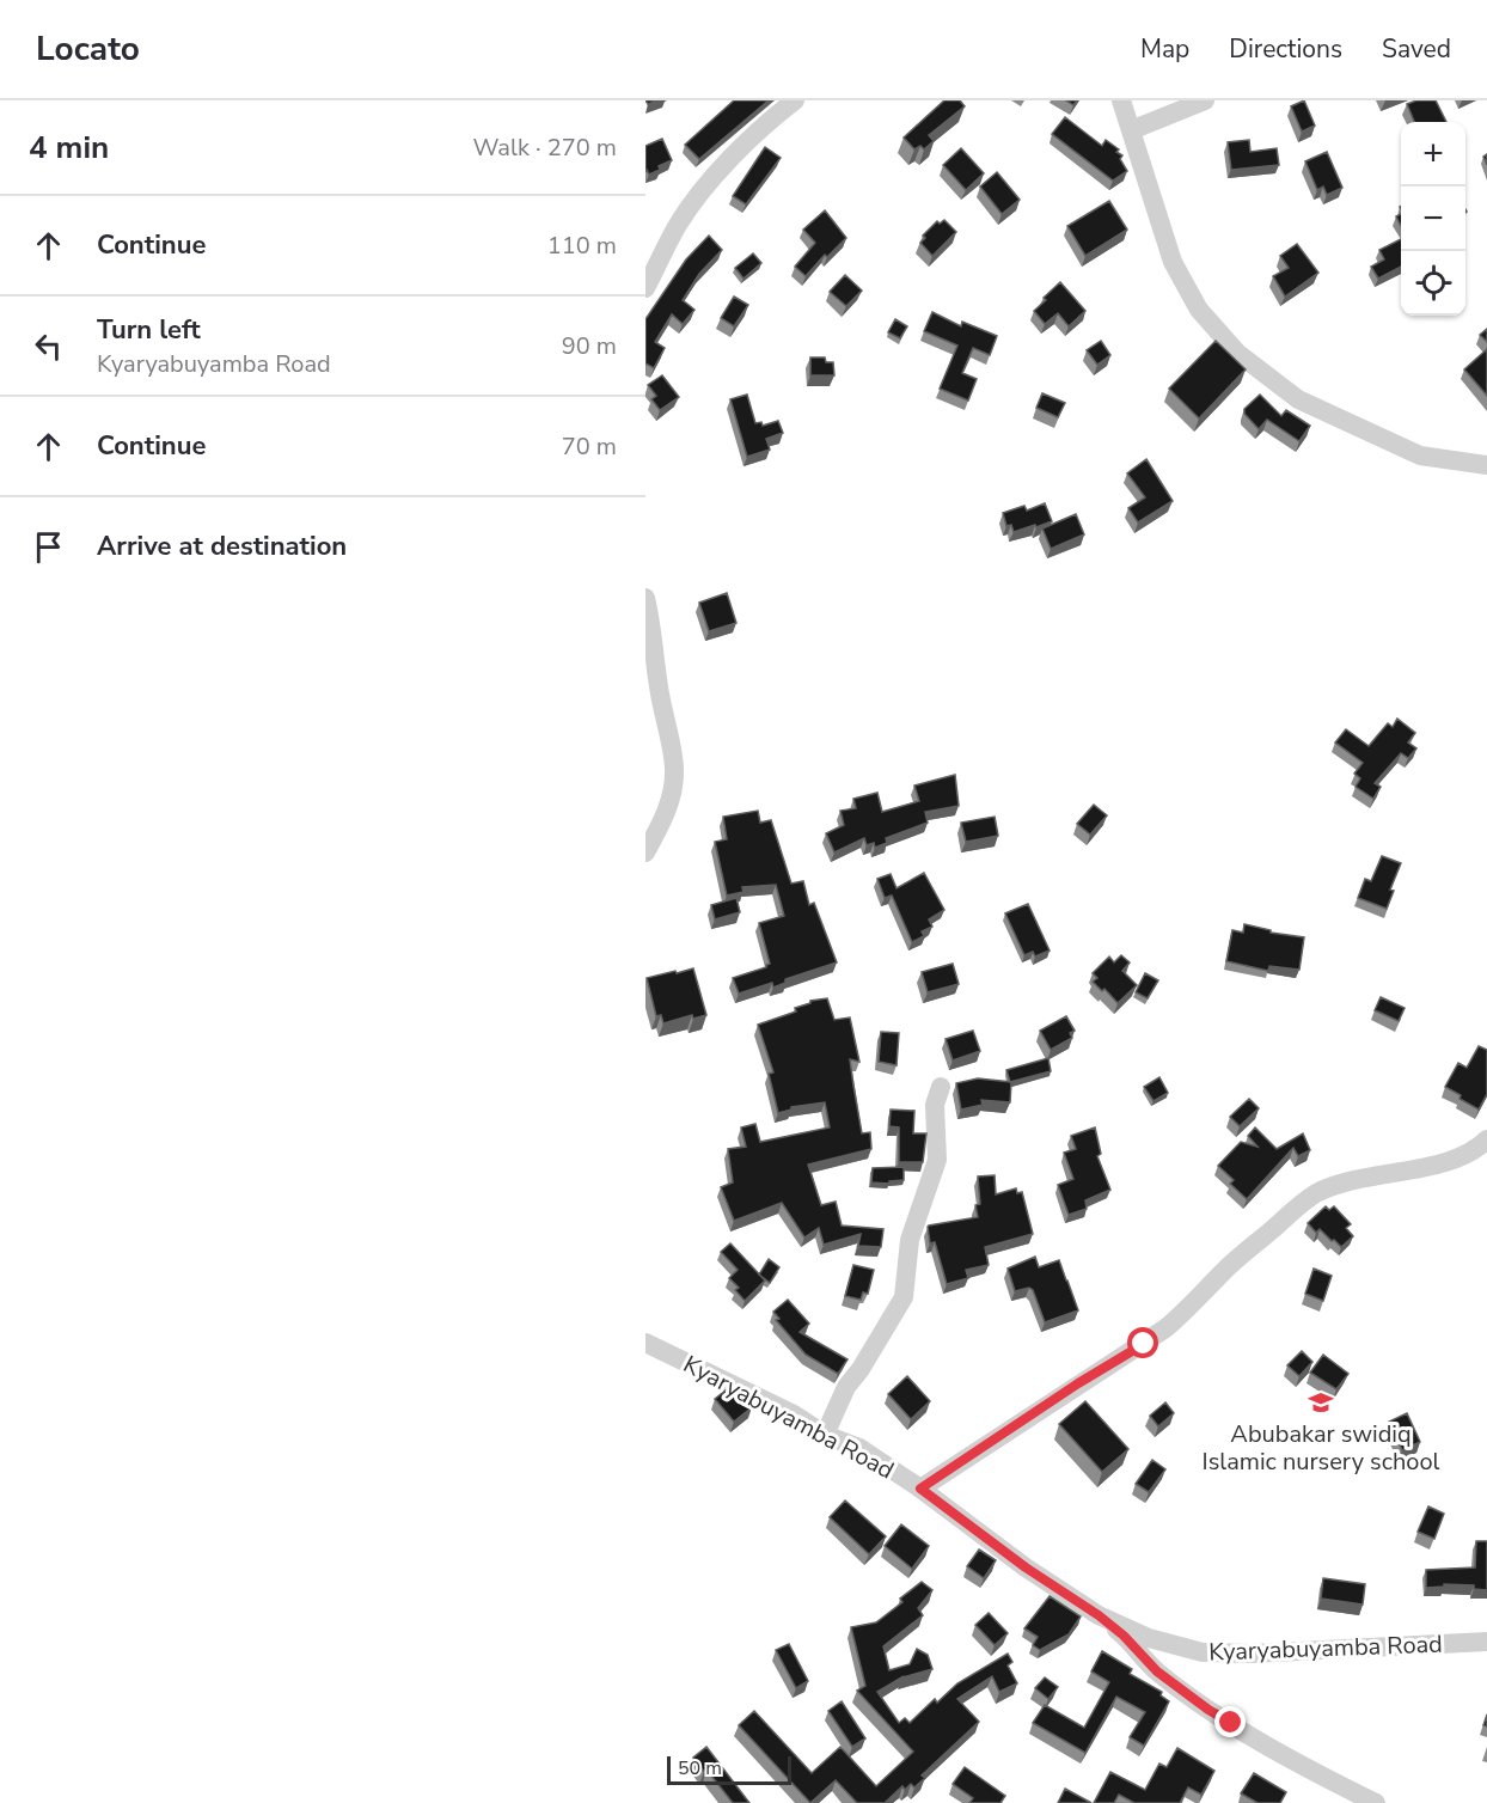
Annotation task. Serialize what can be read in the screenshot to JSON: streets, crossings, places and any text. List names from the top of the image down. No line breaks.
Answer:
{"streets":{"street":["Kyaryabuyamba Road"]},"places":{"school or university":["Abubakar swidiq Islamic nursery school"]},"scale_bar":"50 m","page":{"header":"Locato","nav":["Map","Directions","Saved"],"heading":["4 min","Walk · 270 m"],"map_buttons":["+","−"],"list":[["Continue","110 m"],["Turn left","Kyaryabuyamba Road","90 m"],["Continue","70 m"],"Arrive at destination"],"scale":"50 m"}}
